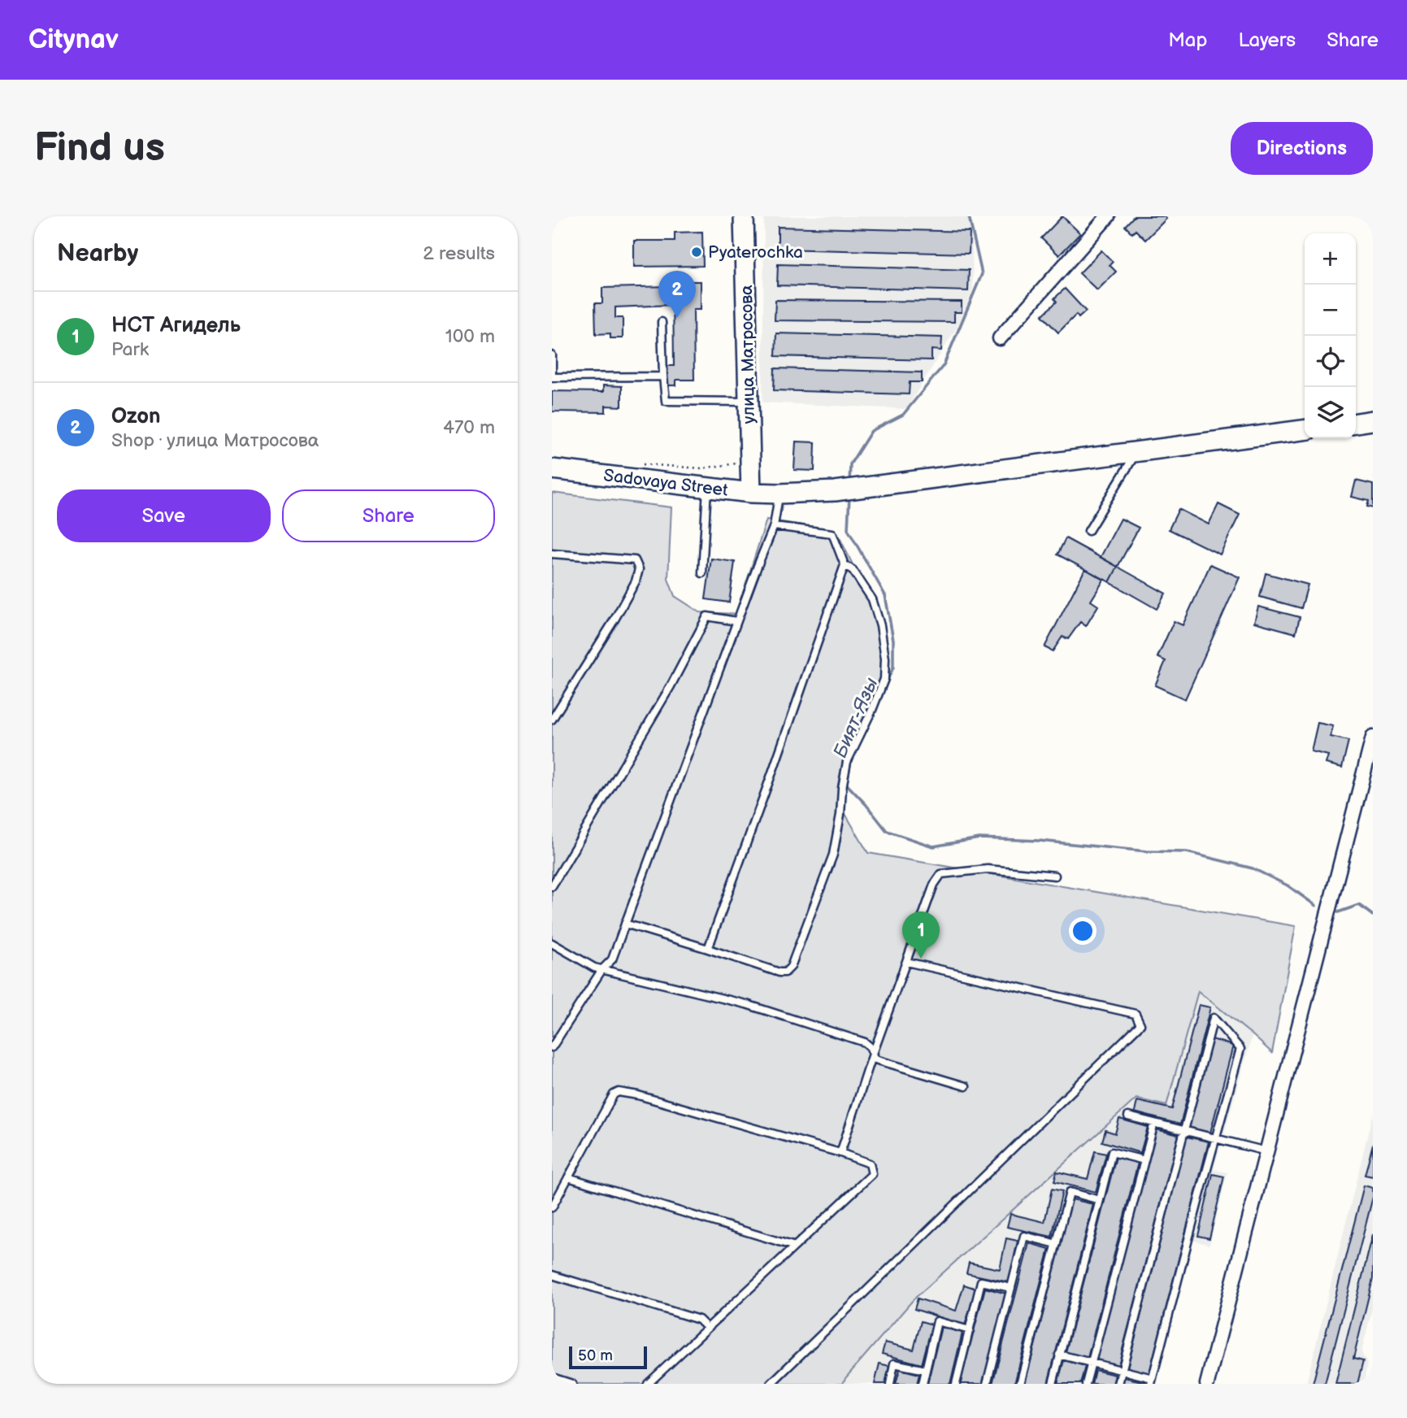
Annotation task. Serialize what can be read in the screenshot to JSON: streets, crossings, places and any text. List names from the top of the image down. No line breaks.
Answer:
{"streets":{"main road":["улица Матросова","Sadovaya Street"]},"crossings":[["улица Матросова","Sadovaya Street"]],"water":["Бият-Язы"],"places":["Pyaterochka"],"scale_bar":"50 m","page":{"header":"Citynav","nav":["Map","Layers","Share"],"buttons":["Directions",["Save","Share"]],"title":"Find us","heading":["Nearby","2 results"],"map_buttons":["+","−"],"pins":["2","1"],"list":[{"mark":"1","name":"НСТ Агидель","note":"Park","value":"100 m"},{"mark":"2","name":"Ozon","note":"Shop · улица Матросова","value":"470 m"}],"scale":"50 m"}}
